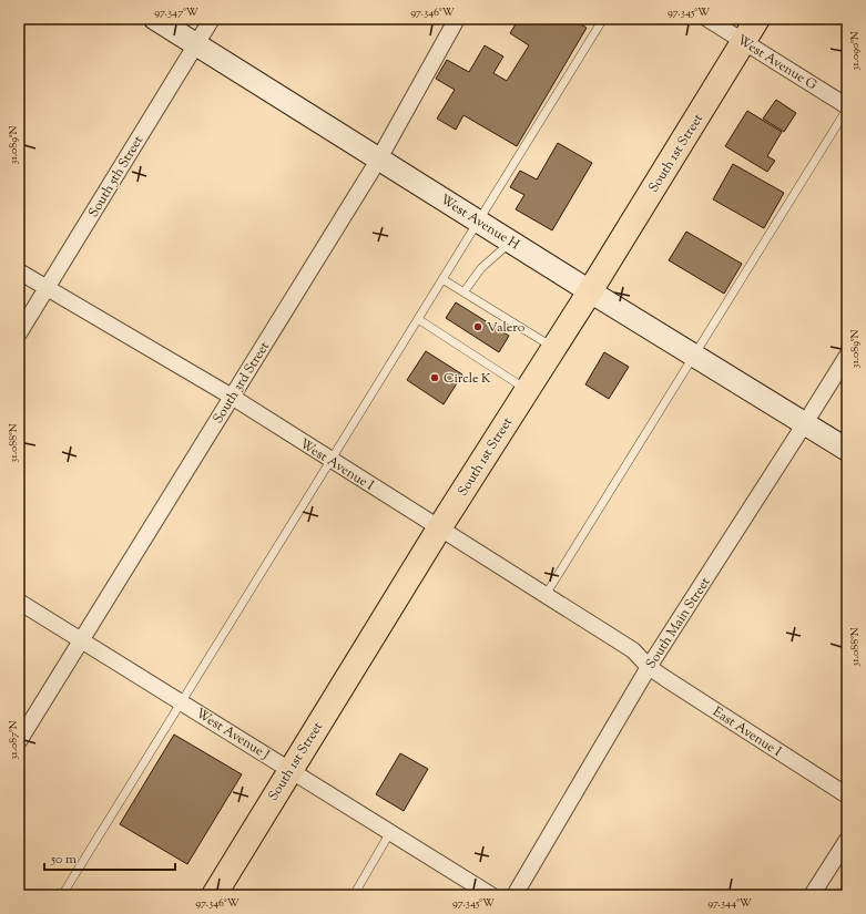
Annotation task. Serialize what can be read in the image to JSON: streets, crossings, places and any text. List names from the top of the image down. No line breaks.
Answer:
{"streets":{"main road":["South 1st Street","West Avenue H"],"street":["West Avenue G","South 5th Street","South 3rd Street","West Avenue I","South Main Street","East Avenue I","West Avenue J"]},"crossings":[["West Avenue G","South 1st Street"],["South 1st Street","West Avenue H"],["South 1st Street","West Avenue I"],["South 1st Street","West Avenue J"],["South 5th Street","West Avenue H"],["South 5th Street","West Avenue I"],["West Avenue H","South 3rd Street"],["West Avenue H","South Main Street"],["South 3rd Street","West Avenue I"],["South 3rd Street","West Avenue J"],["West Avenue I","South Main Street"],["West Avenue I","East Avenue I"],["South Main Street","East Avenue I"]],"places":["Valero","Circle K"],"scale_bar":"50 m","coordinates":["97.347°W","97.346°W","97.345°W","31.090°N","31.089°N","31.088°N","31.087°N","97.344°W"]}
